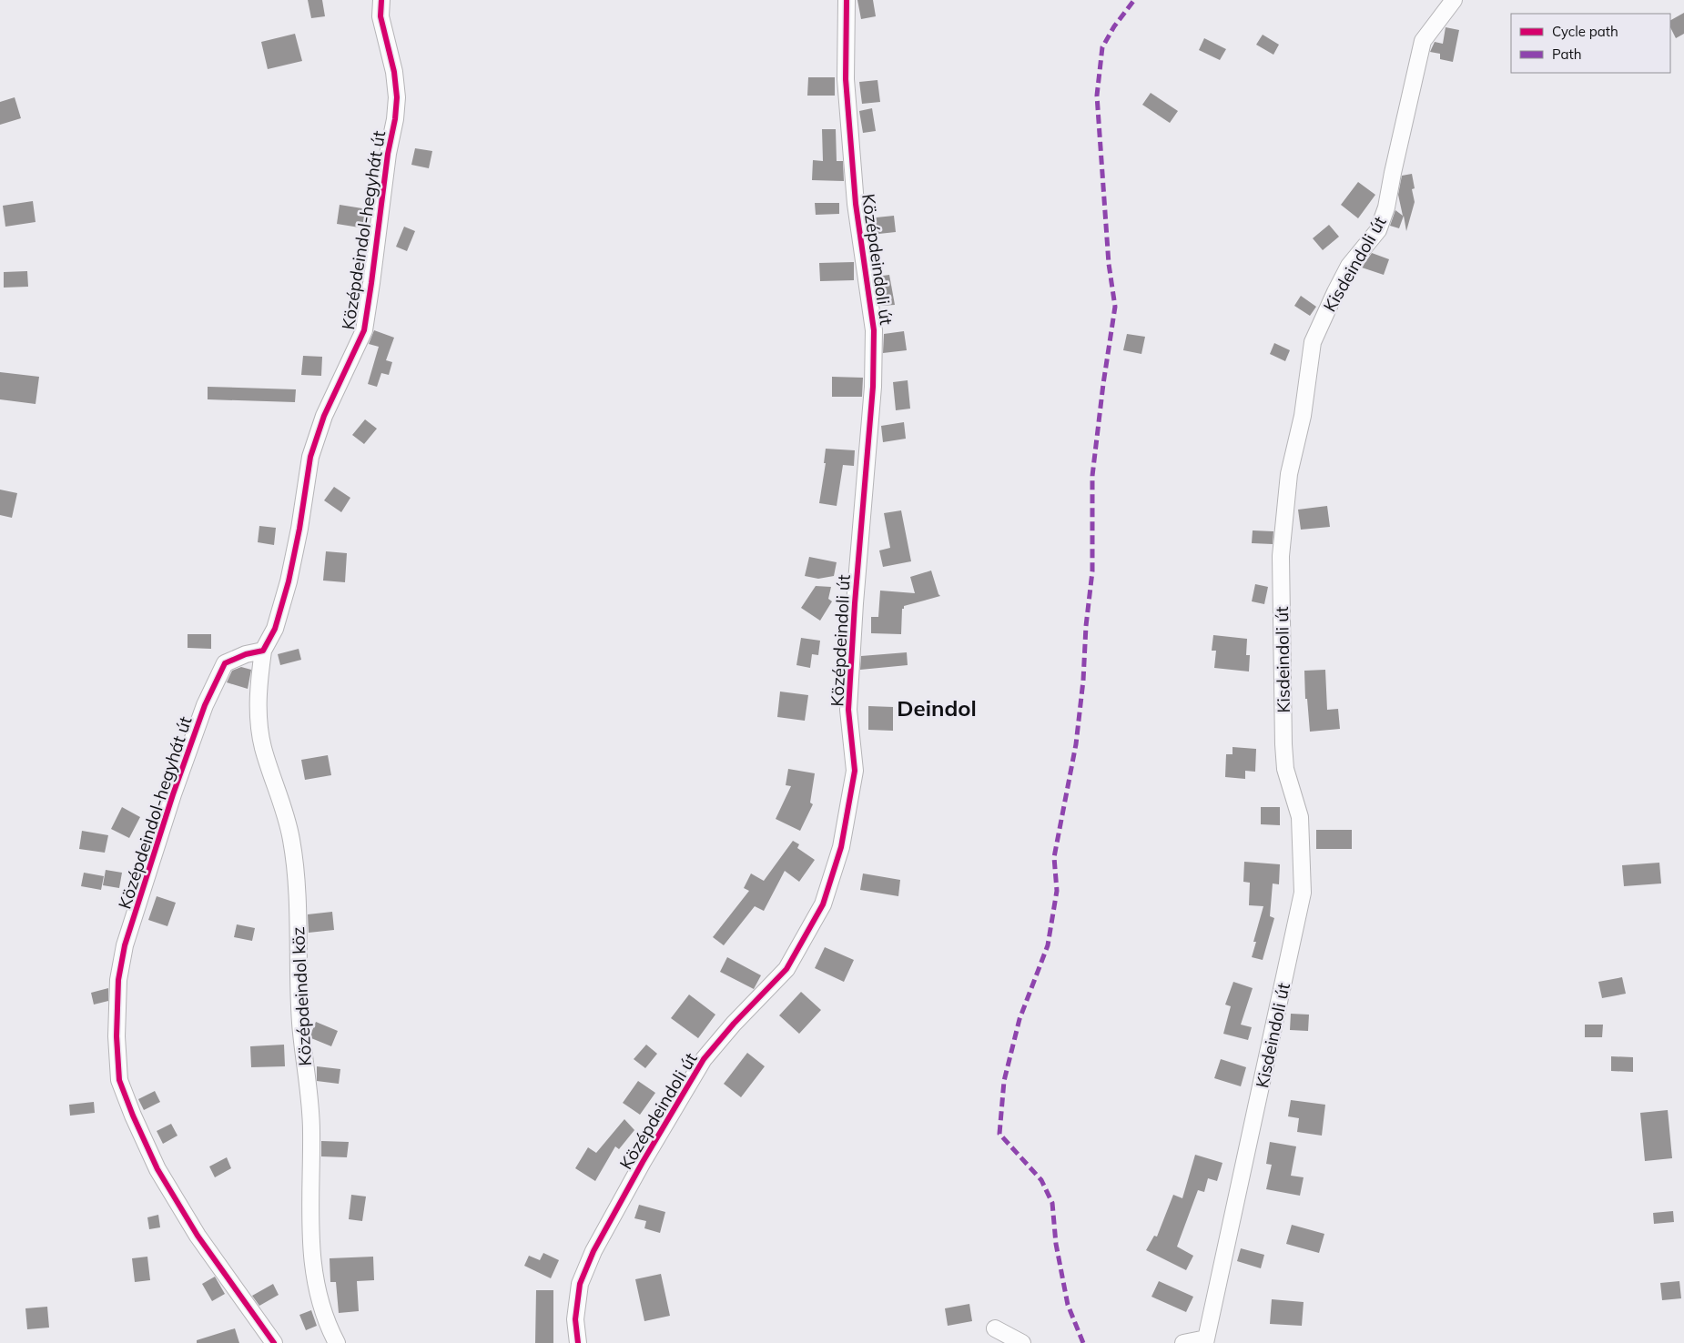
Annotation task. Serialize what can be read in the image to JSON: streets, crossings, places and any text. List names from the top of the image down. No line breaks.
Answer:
{"streets":{"street":["Középdeindol-hegyhát út","Középdeindoli út","Kisdeindoli út","Középdeindol köz"]},"crossings":[["Középdeindol-hegyhát út","Középdeindol köz"]],"districts":["Deindol"],"legend":["Cycle path","Path"]}
